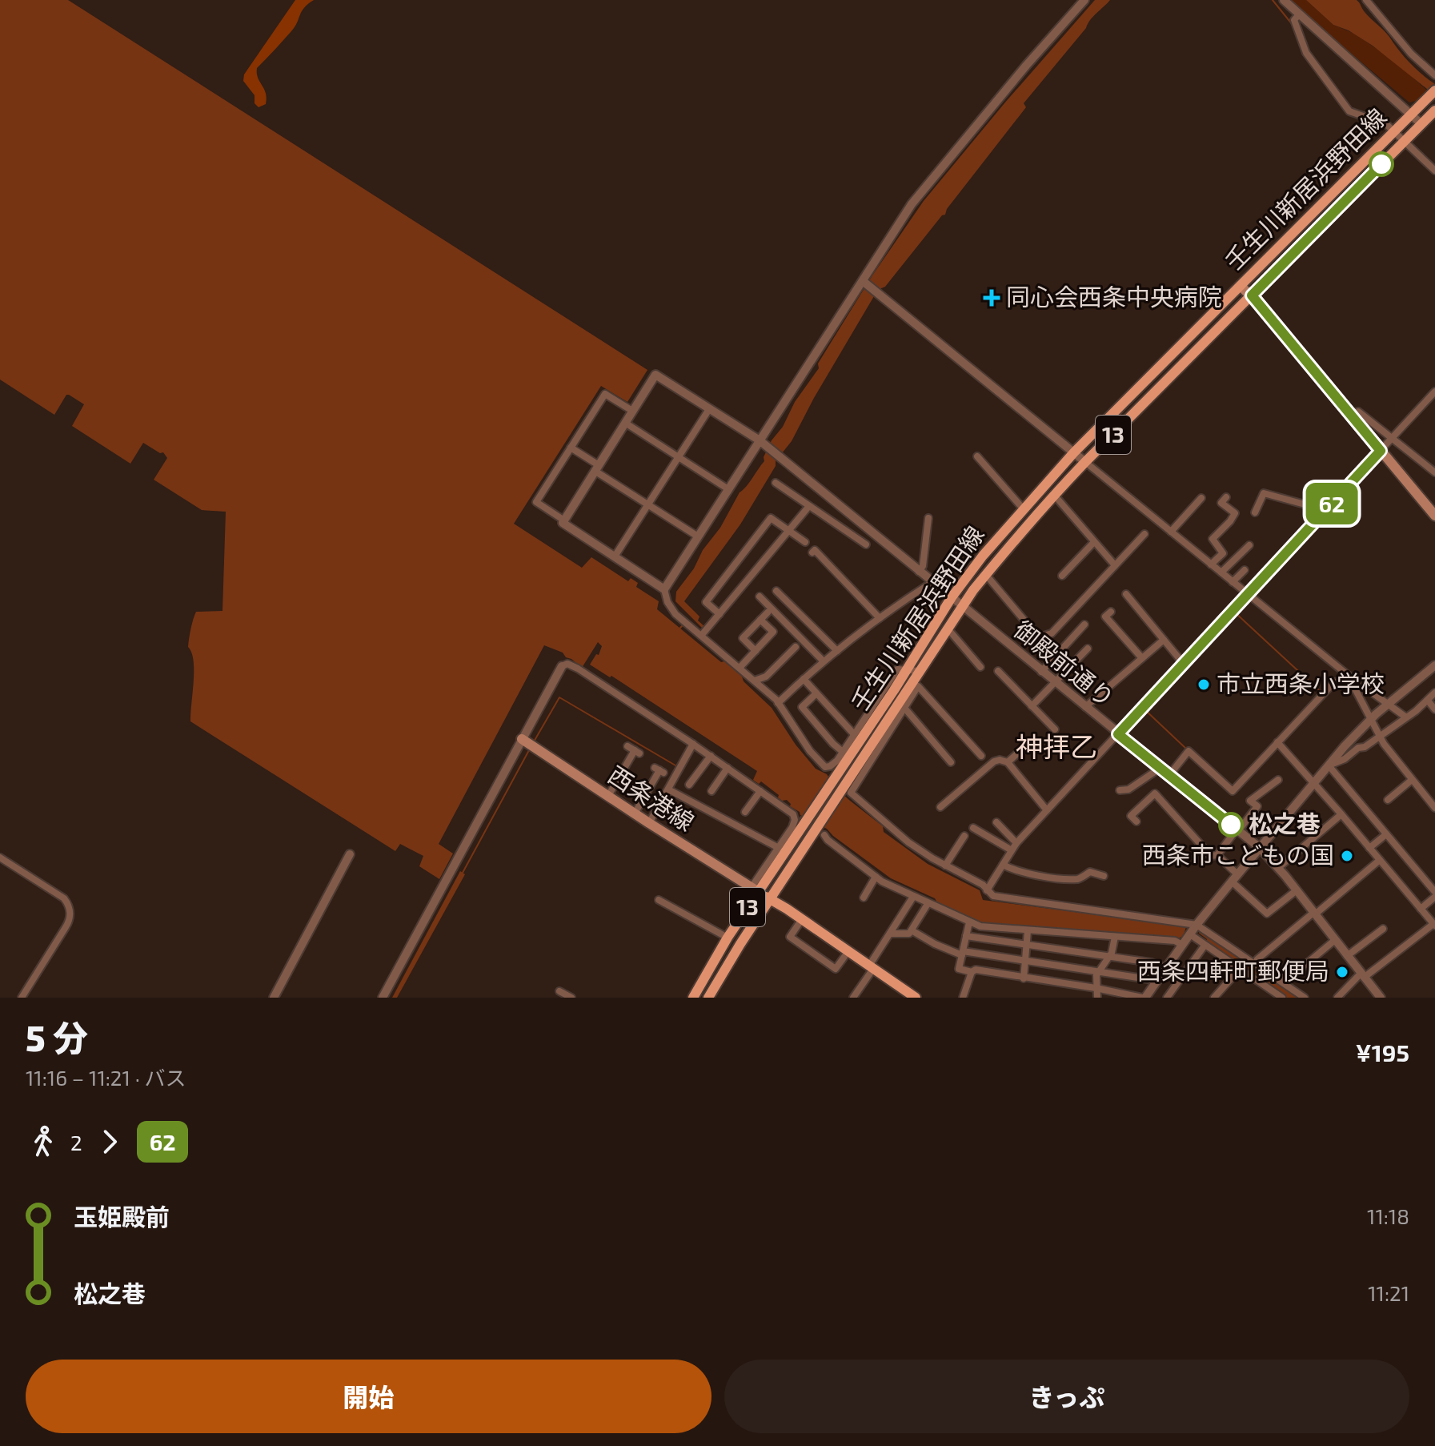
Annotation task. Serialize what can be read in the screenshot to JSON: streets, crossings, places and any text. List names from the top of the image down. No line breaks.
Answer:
{"streets":{"main road":["壬生川新居浜野田線","13","西条港線"],"street":["御殿前通り"]},"crossings":[["壬生川新居浜野田線","13"],["壬生川新居浜野田線","御殿前通り"],["壬生川新居浜野田線","西条港線"],["13","西条港線"]],"districts":["神拝乙"],"places":{"health":["同心会西条中央病院"],"other":["市立西条小学校","松之巷","西条市こどもの国","西条四軒町郵便局"]},"lines":["bus line 62"],"page":{"on_map":"62","heading":["5 分","11:16 – 11:21 · バス","¥195"],"legs":["2","62"],"list":[{"name":"玉姫殿前","value":"11:18"},{"name":"松之巷","value":"11:21"}],"buttons":["開始","きっぷ"]}}
